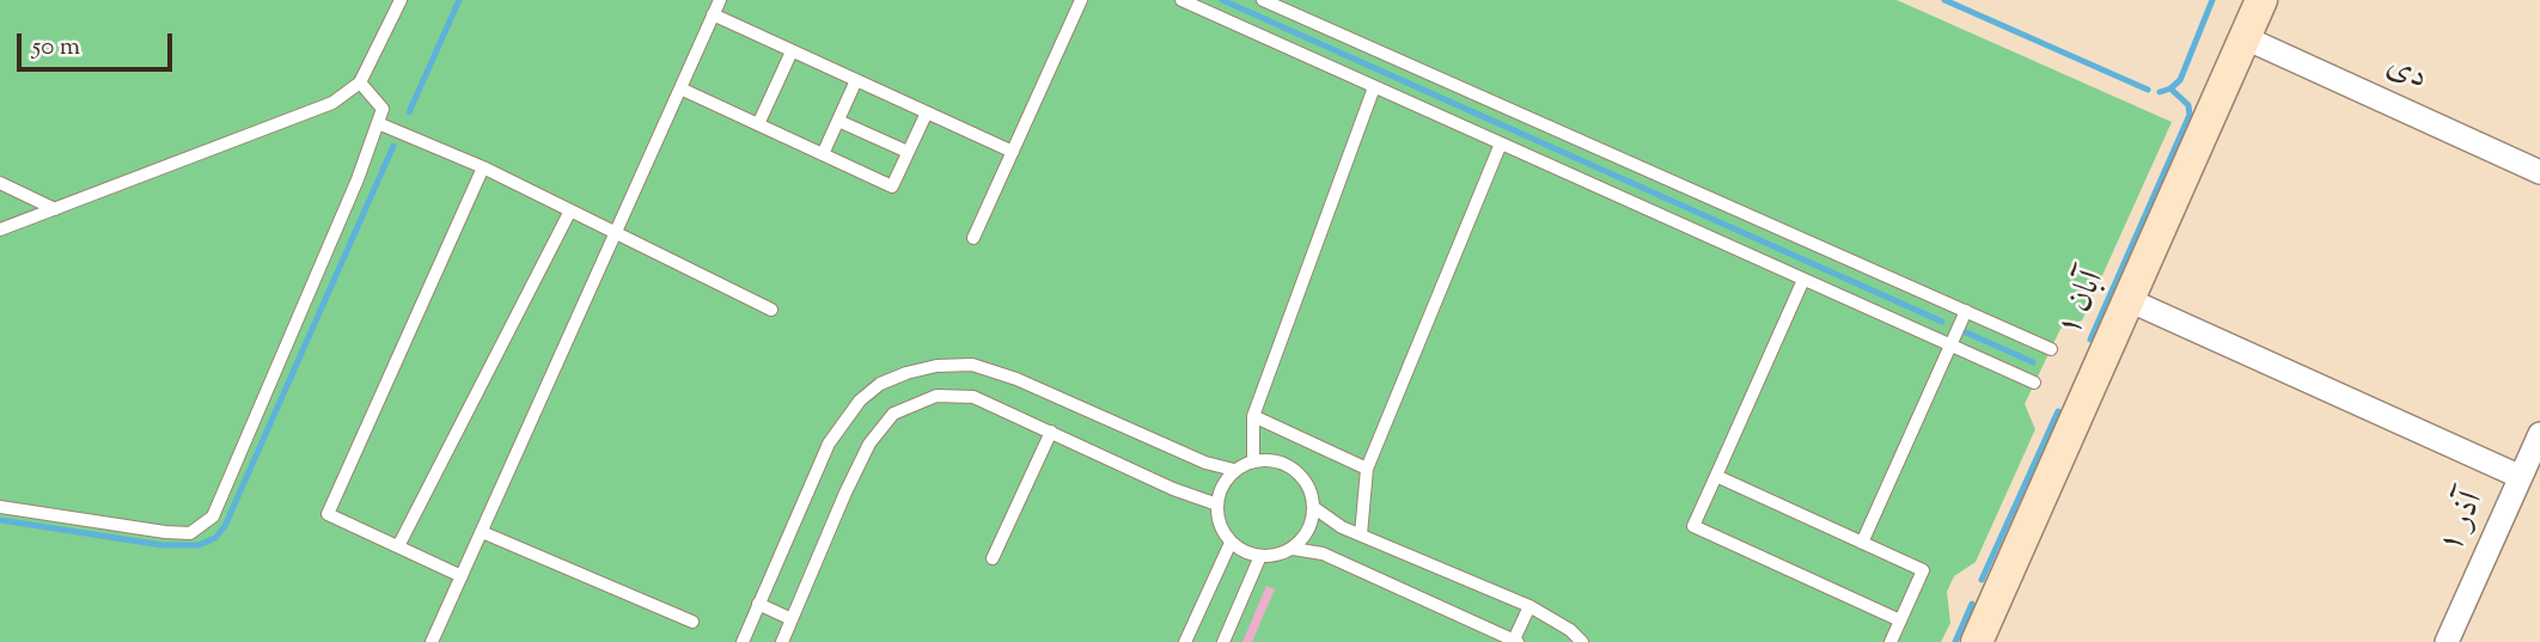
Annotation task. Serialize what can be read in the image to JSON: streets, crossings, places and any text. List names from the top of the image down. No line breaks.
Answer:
{"streets":{"street":["دی","آبان ۱","آذر ۱"]},"crossings":[["دی","آبان ۱"]],"scale_bar":"50 m"}
